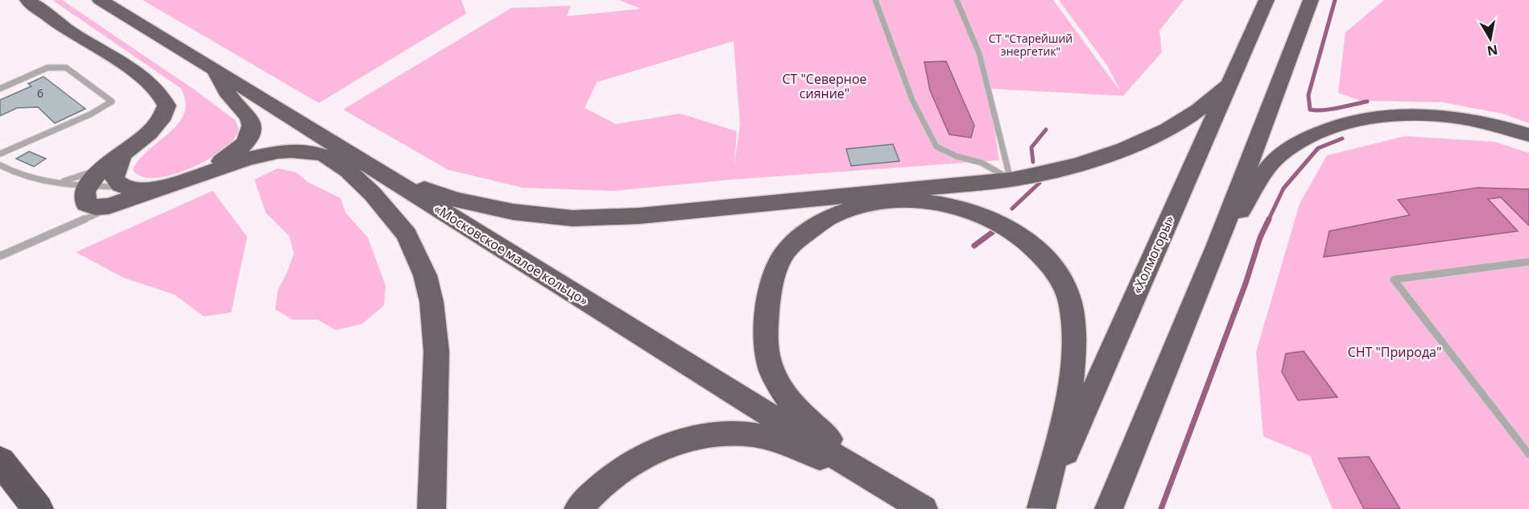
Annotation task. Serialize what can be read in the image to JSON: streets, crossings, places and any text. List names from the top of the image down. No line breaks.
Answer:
{"streets":{"highway":["«Московское малое кольцо»","«Холмогоры»"]},"parks":["СТ \"Старейший энергетик\"","СТ \"Северное сияние\"","СНТ \"Природа\""],"house_numbers":["6"],"north":"bottom"}
